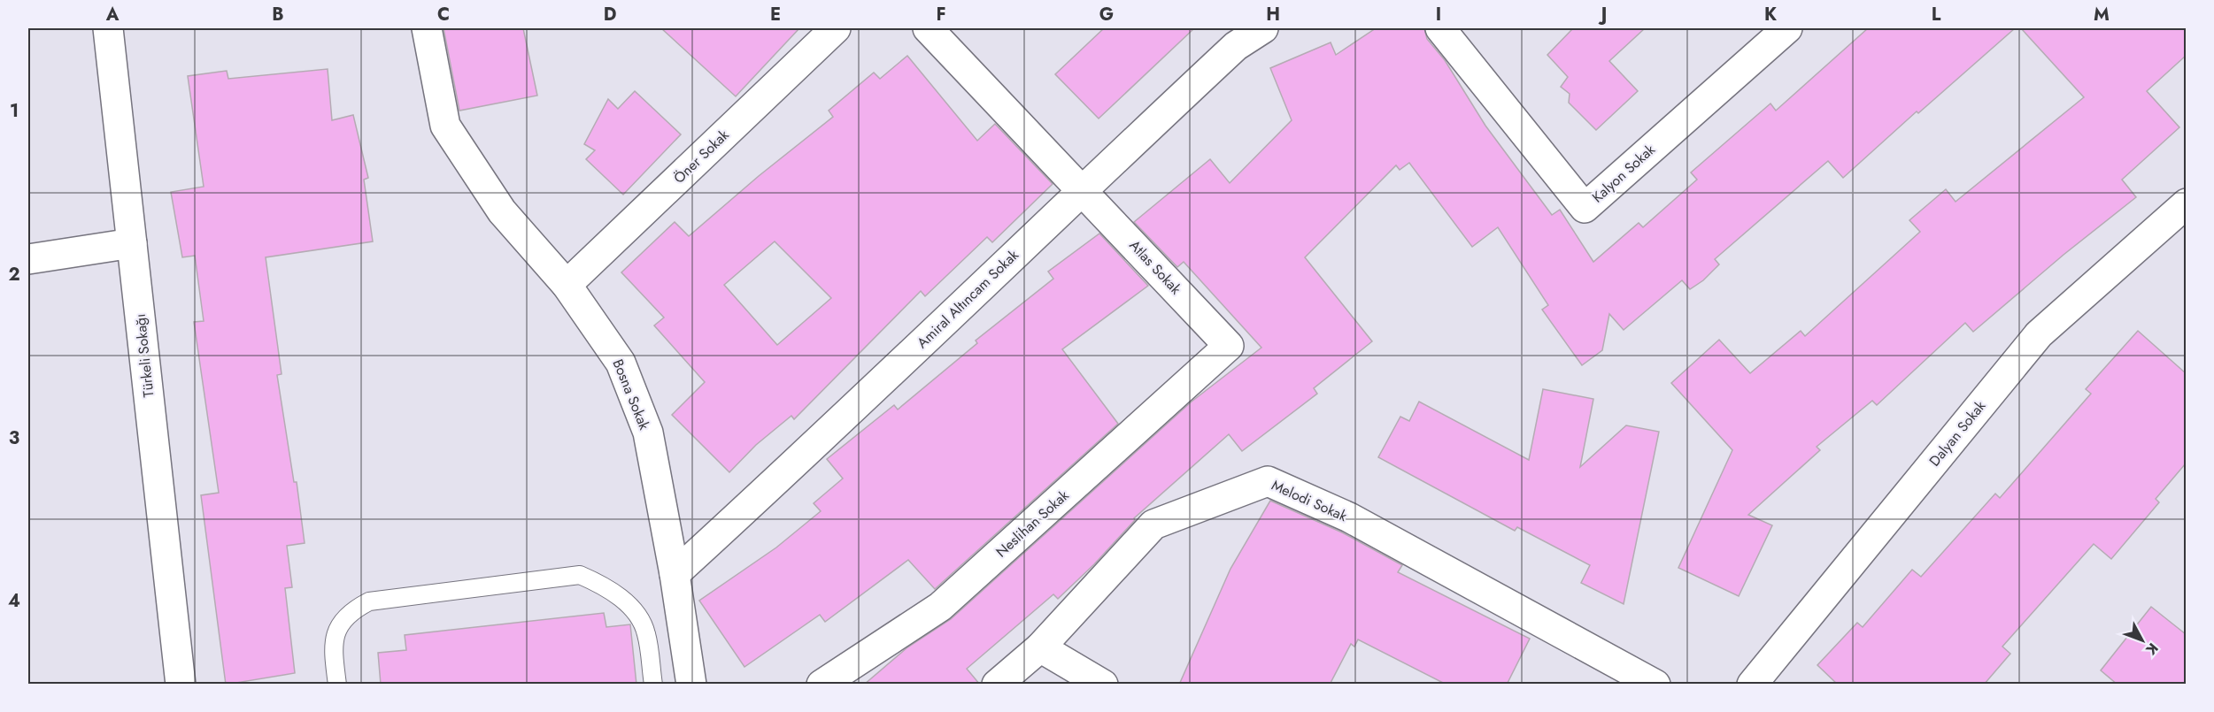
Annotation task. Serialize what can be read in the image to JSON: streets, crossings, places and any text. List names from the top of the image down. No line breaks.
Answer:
{"streets":{"street":["Öner Sokak","Kalyon Sokak","Atlas Sokak","Amiral Altıncam Sokak","Türkeli Sokağı","Bosna Sokak","Dalyan Sokak","Melodi Sokak","Neslihan Sokak"]},"crossings":[["Öner Sokak","Bosna Sokak"],["Atlas Sokak","Amiral Altıncam Sokak"],["Atlas Sokak","Neslihan Sokak"],["Amiral Altıncam Sokak","Bosna Sokak"]],"north":"bottom right","grid":{"columns":["A","B","C","D","E","F","G","H","I","J","K","L","M"],"rows":["1","2","3","4"]}}
